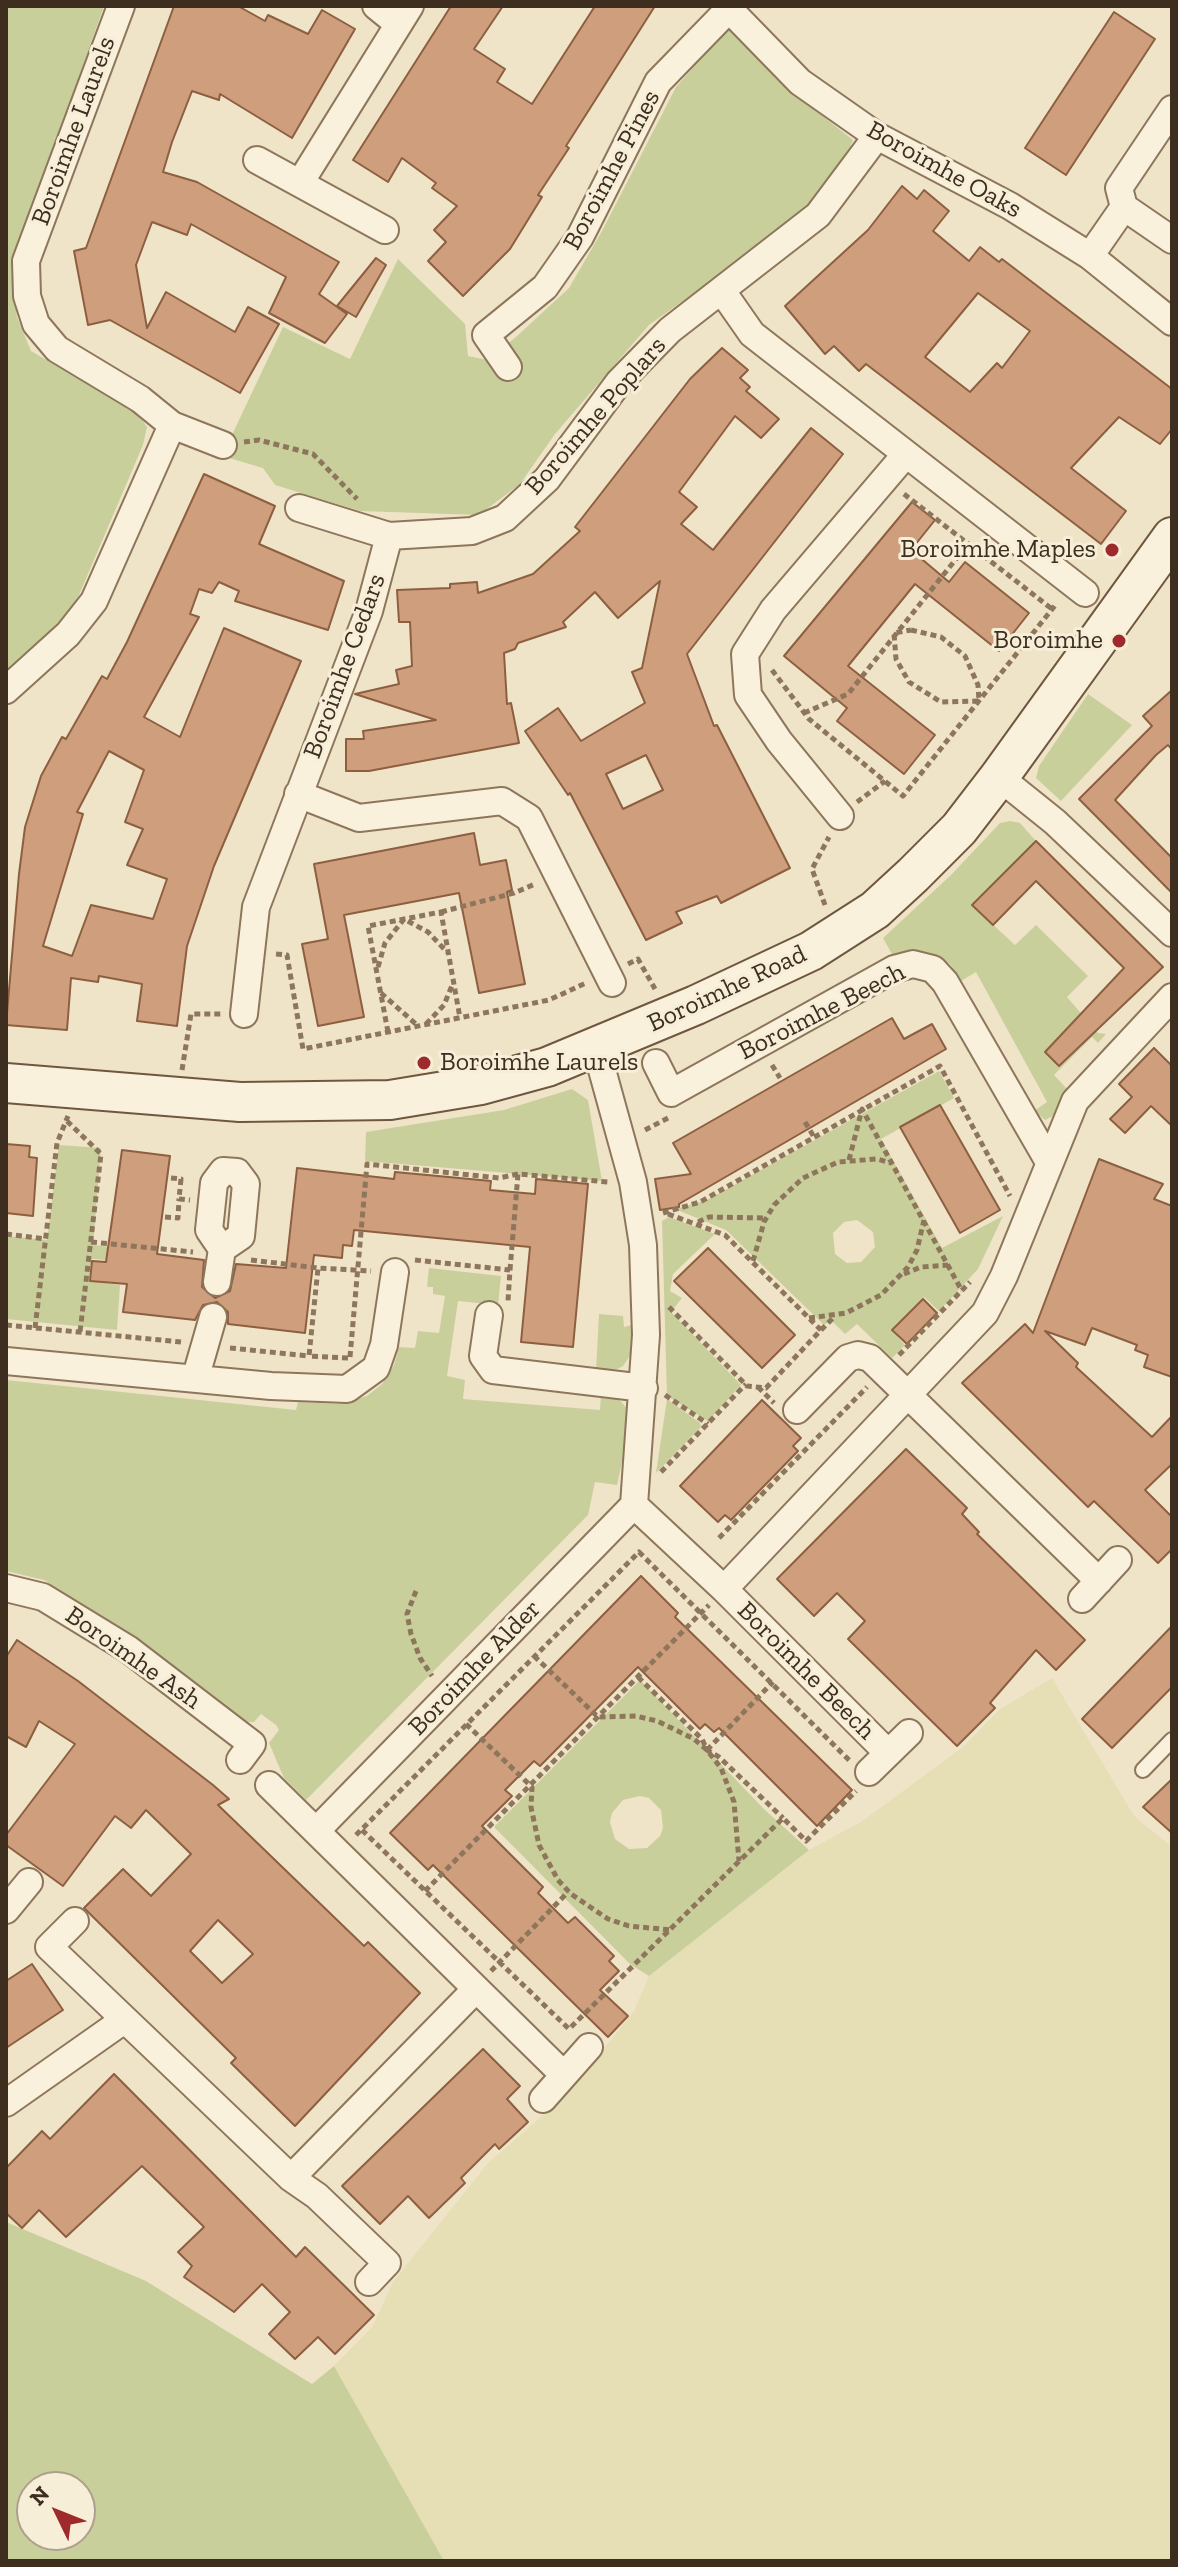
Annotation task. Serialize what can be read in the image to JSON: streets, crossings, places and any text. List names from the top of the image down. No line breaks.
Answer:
{"streets":{"street":["Boroimhe Laurels","Boroimhe Pines","Boroimhe Oaks","Boroimhe Poplars","Boroimhe Cedars","Boroimhe Road","Boroimhe Beech","Boroimhe Ash","Boroimhe Alder"]},"crossings":[["Boroimhe Pines","Boroimhe Oaks"],["Boroimhe Oaks","Boroimhe Poplars"],["Boroimhe Poplars","Boroimhe Cedars"],["Boroimhe Beech","Boroimhe Alder"]],"places":["Boroimhe Maples","Boroimhe","Boroimhe Laurels"],"north":"top left"}
